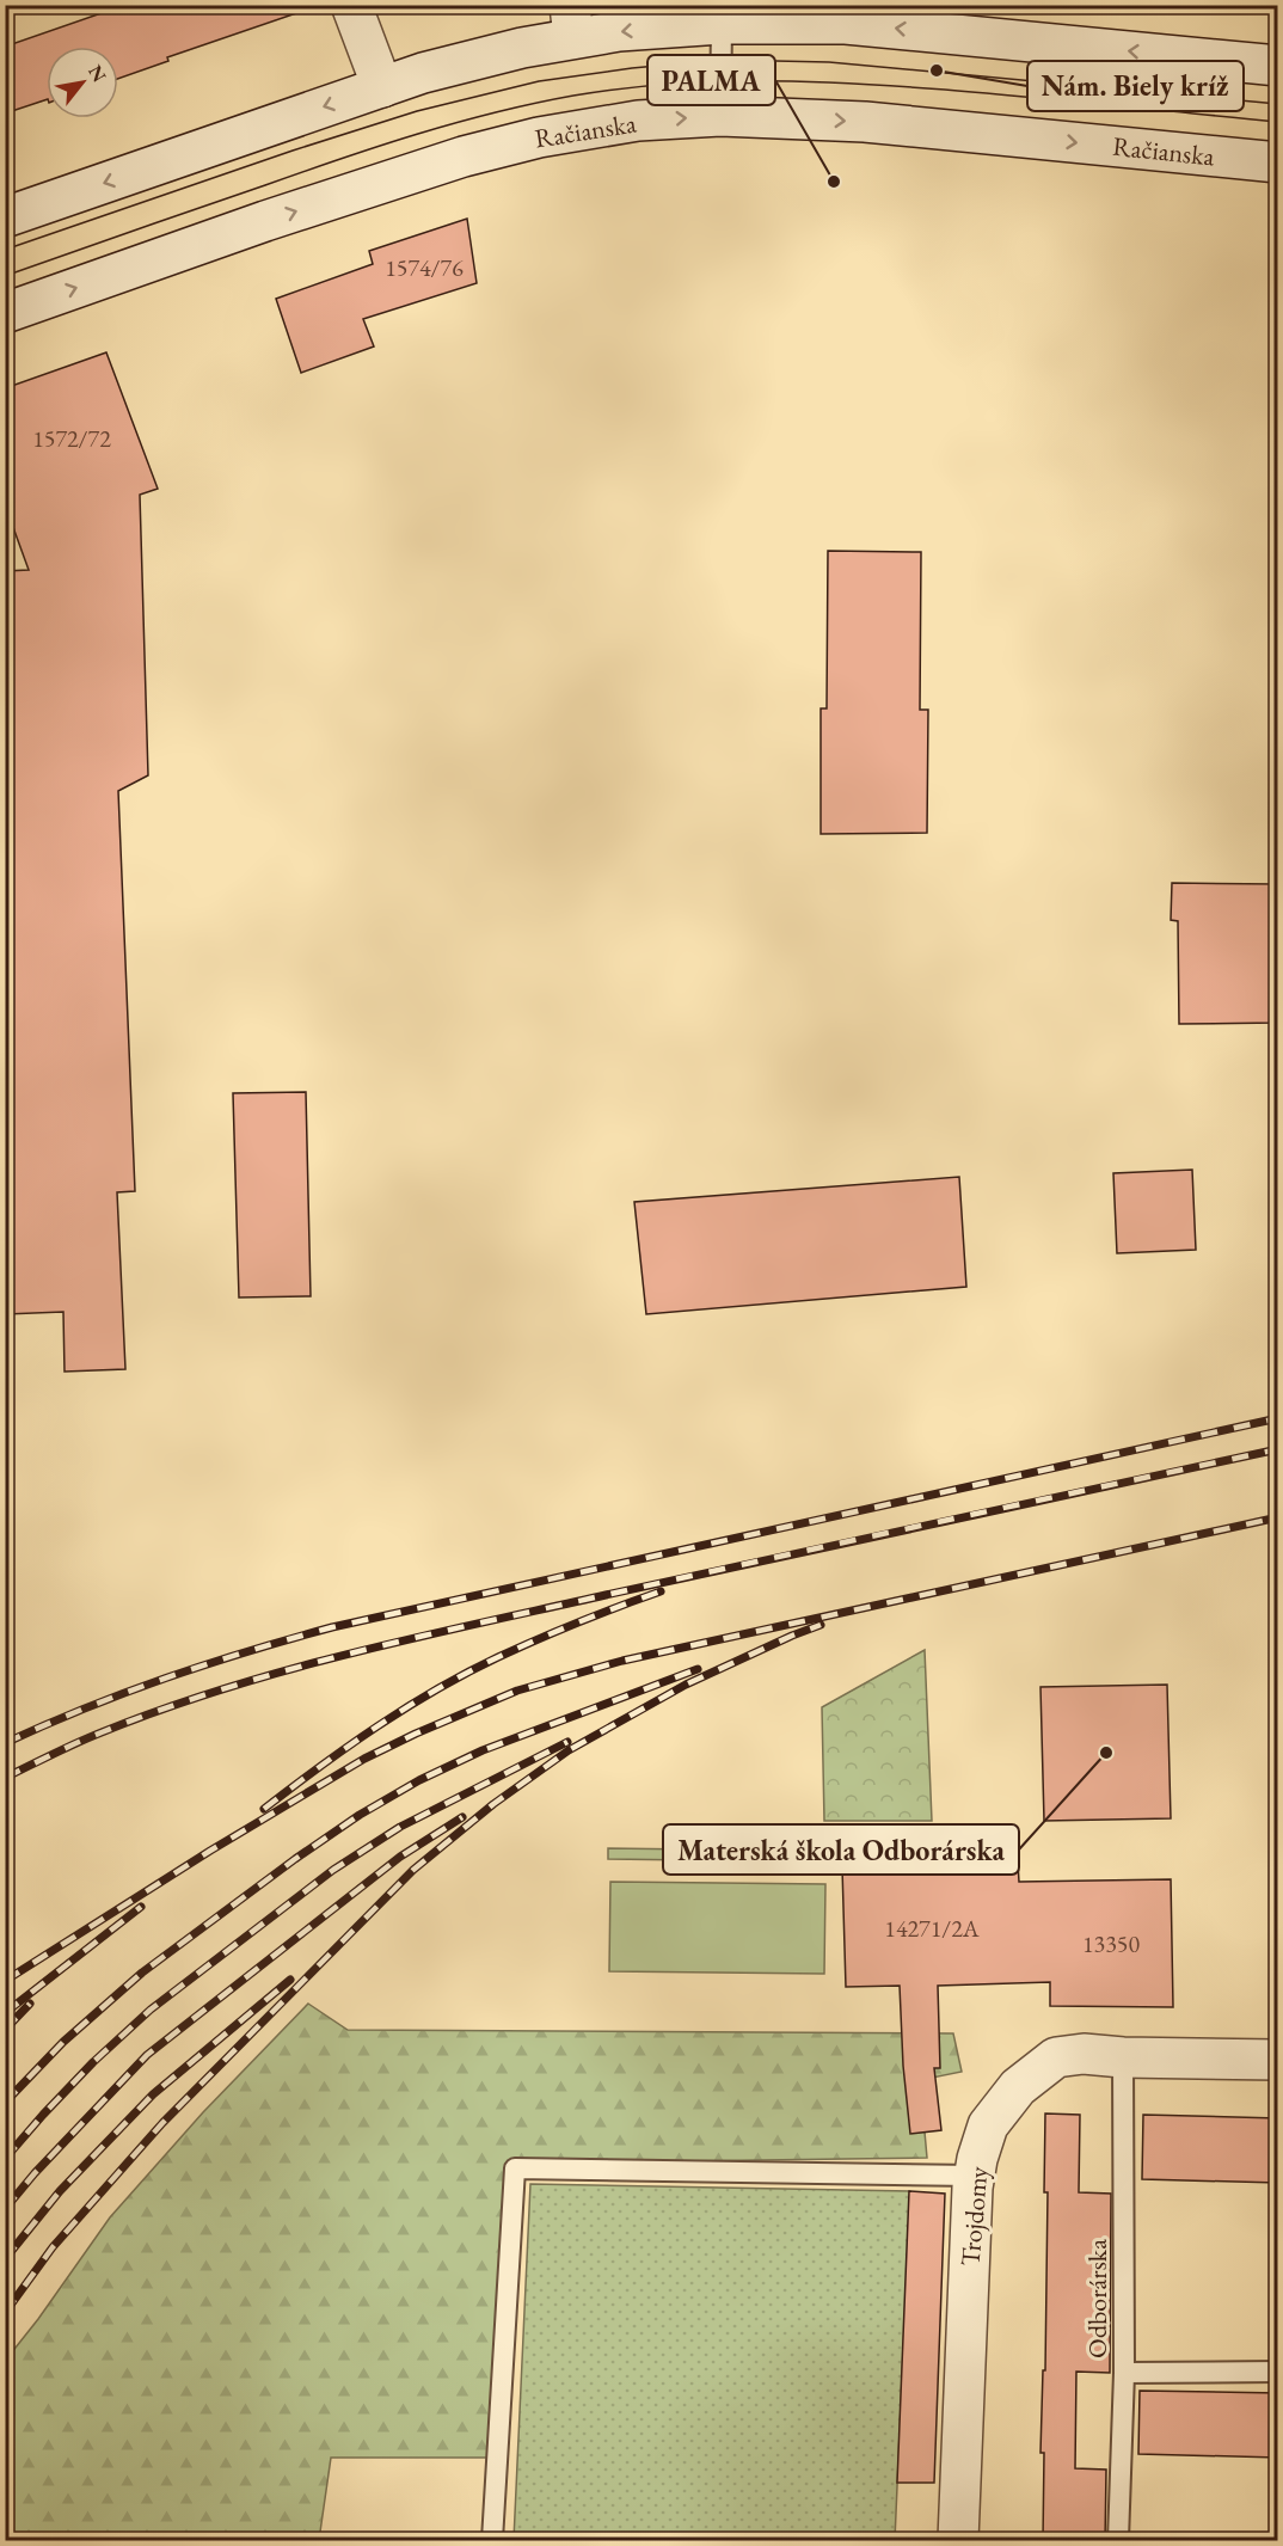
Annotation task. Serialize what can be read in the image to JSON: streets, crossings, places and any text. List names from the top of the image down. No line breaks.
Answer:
{"streets":{"main road":["Račianska","Trojdomy"],"lane":["Odborárska"]},"crossings":[["Trojdomy","Odborárska"]],"places":["Nám. Biely kríž","PALMA","Materská škola Odborárska"],"house_numbers":["1574/76","1572/72","14271/2A","13350"],"north":"top right"}
